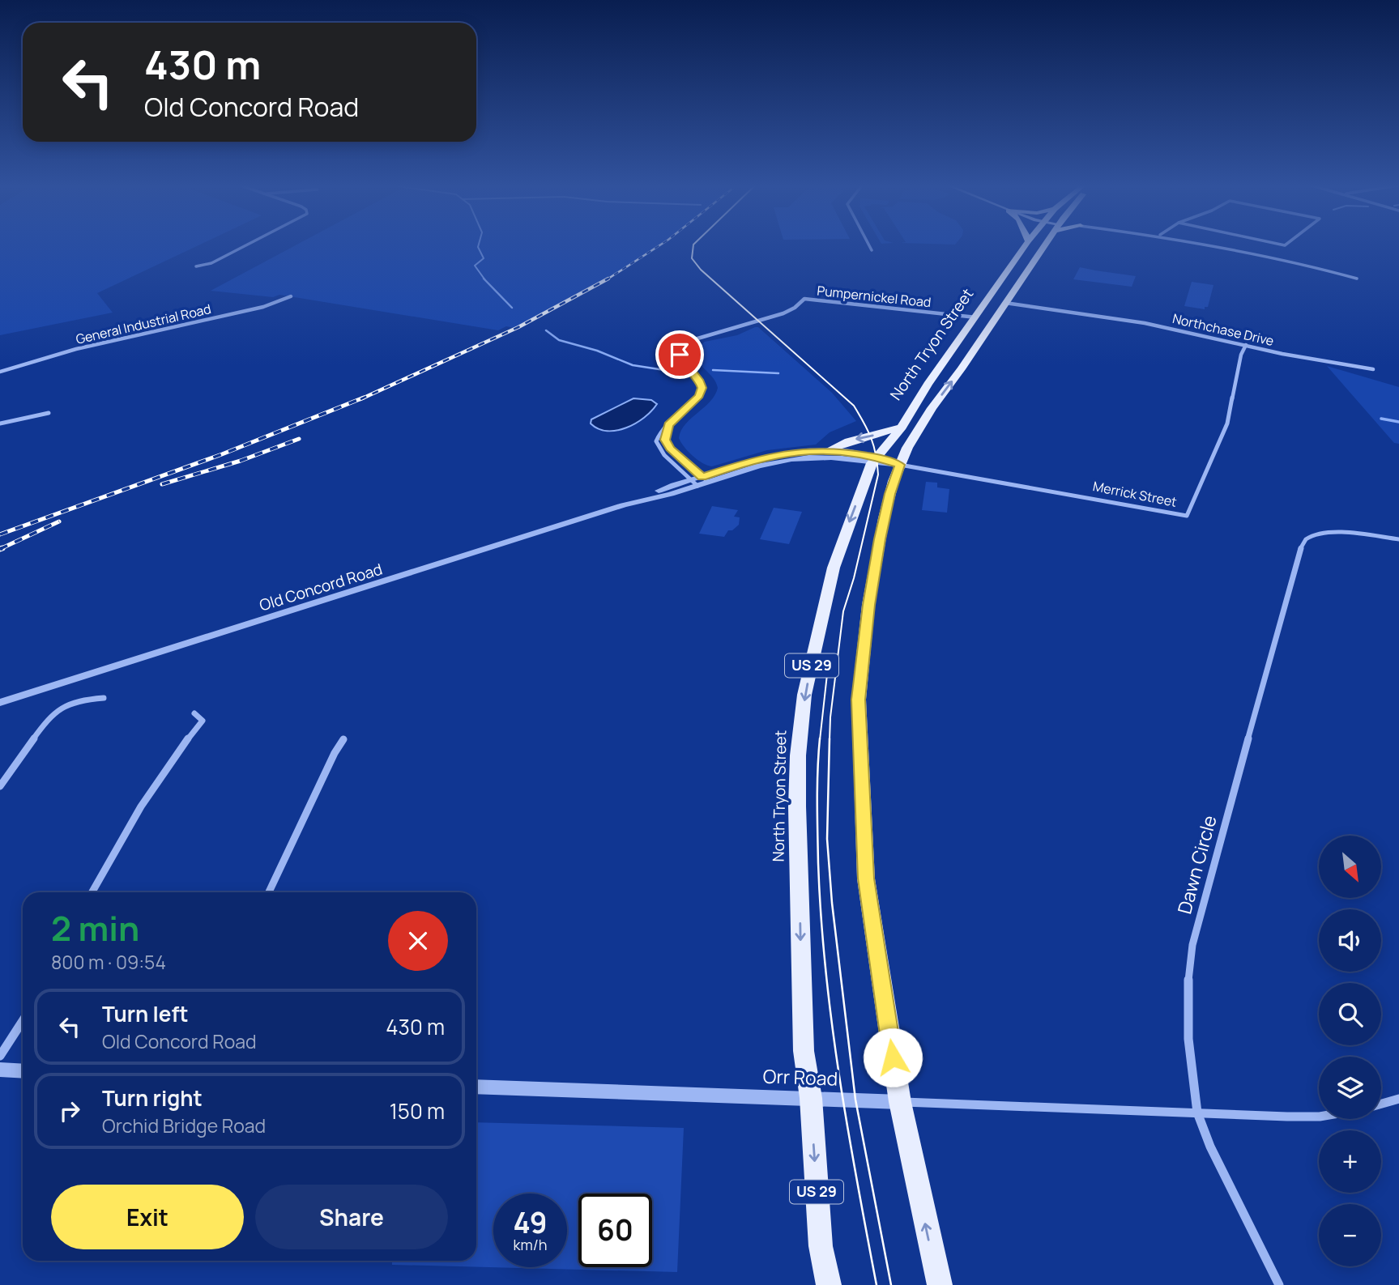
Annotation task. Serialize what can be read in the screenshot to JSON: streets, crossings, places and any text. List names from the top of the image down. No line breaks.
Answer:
{"streets":{"main road":["North Tryon Street","US 29"],"street":["Pumpernickel Road","General Industrial Road","Northchase Drive","Merrick Street","Old Concord Road","Dawn Circle","Orr Road"]},"crossings":[["Pumpernickel Road","North Tryon Street"],["Northchase Drive","Merrick Street"],["Northchase Drive","US 29"],["North Tryon Street","Old Concord Road"],["North Tryon Street","Orr Road"],["Merrick Street","Old Concord Road"],["Merrick Street","US 29"],["Old Concord Road","US 29"],["US 29","Orr Road"],["Dawn Circle","Orr Road"]],"north":"bottom right","page":{"turn":["430 m","Old Concord Road"],"map_buttons":["+","−"],"heading":["2 min","800 m · 09:54"],"list":[{"name":"Turn left","note":"Old Concord Road","value":"430 m"},{"name":"Turn right","note":"Orchid Bridge Road","value":"150 m"}],"buttons":["Exit","Share"],"speed":"49 km/h","limit":"60"}}
